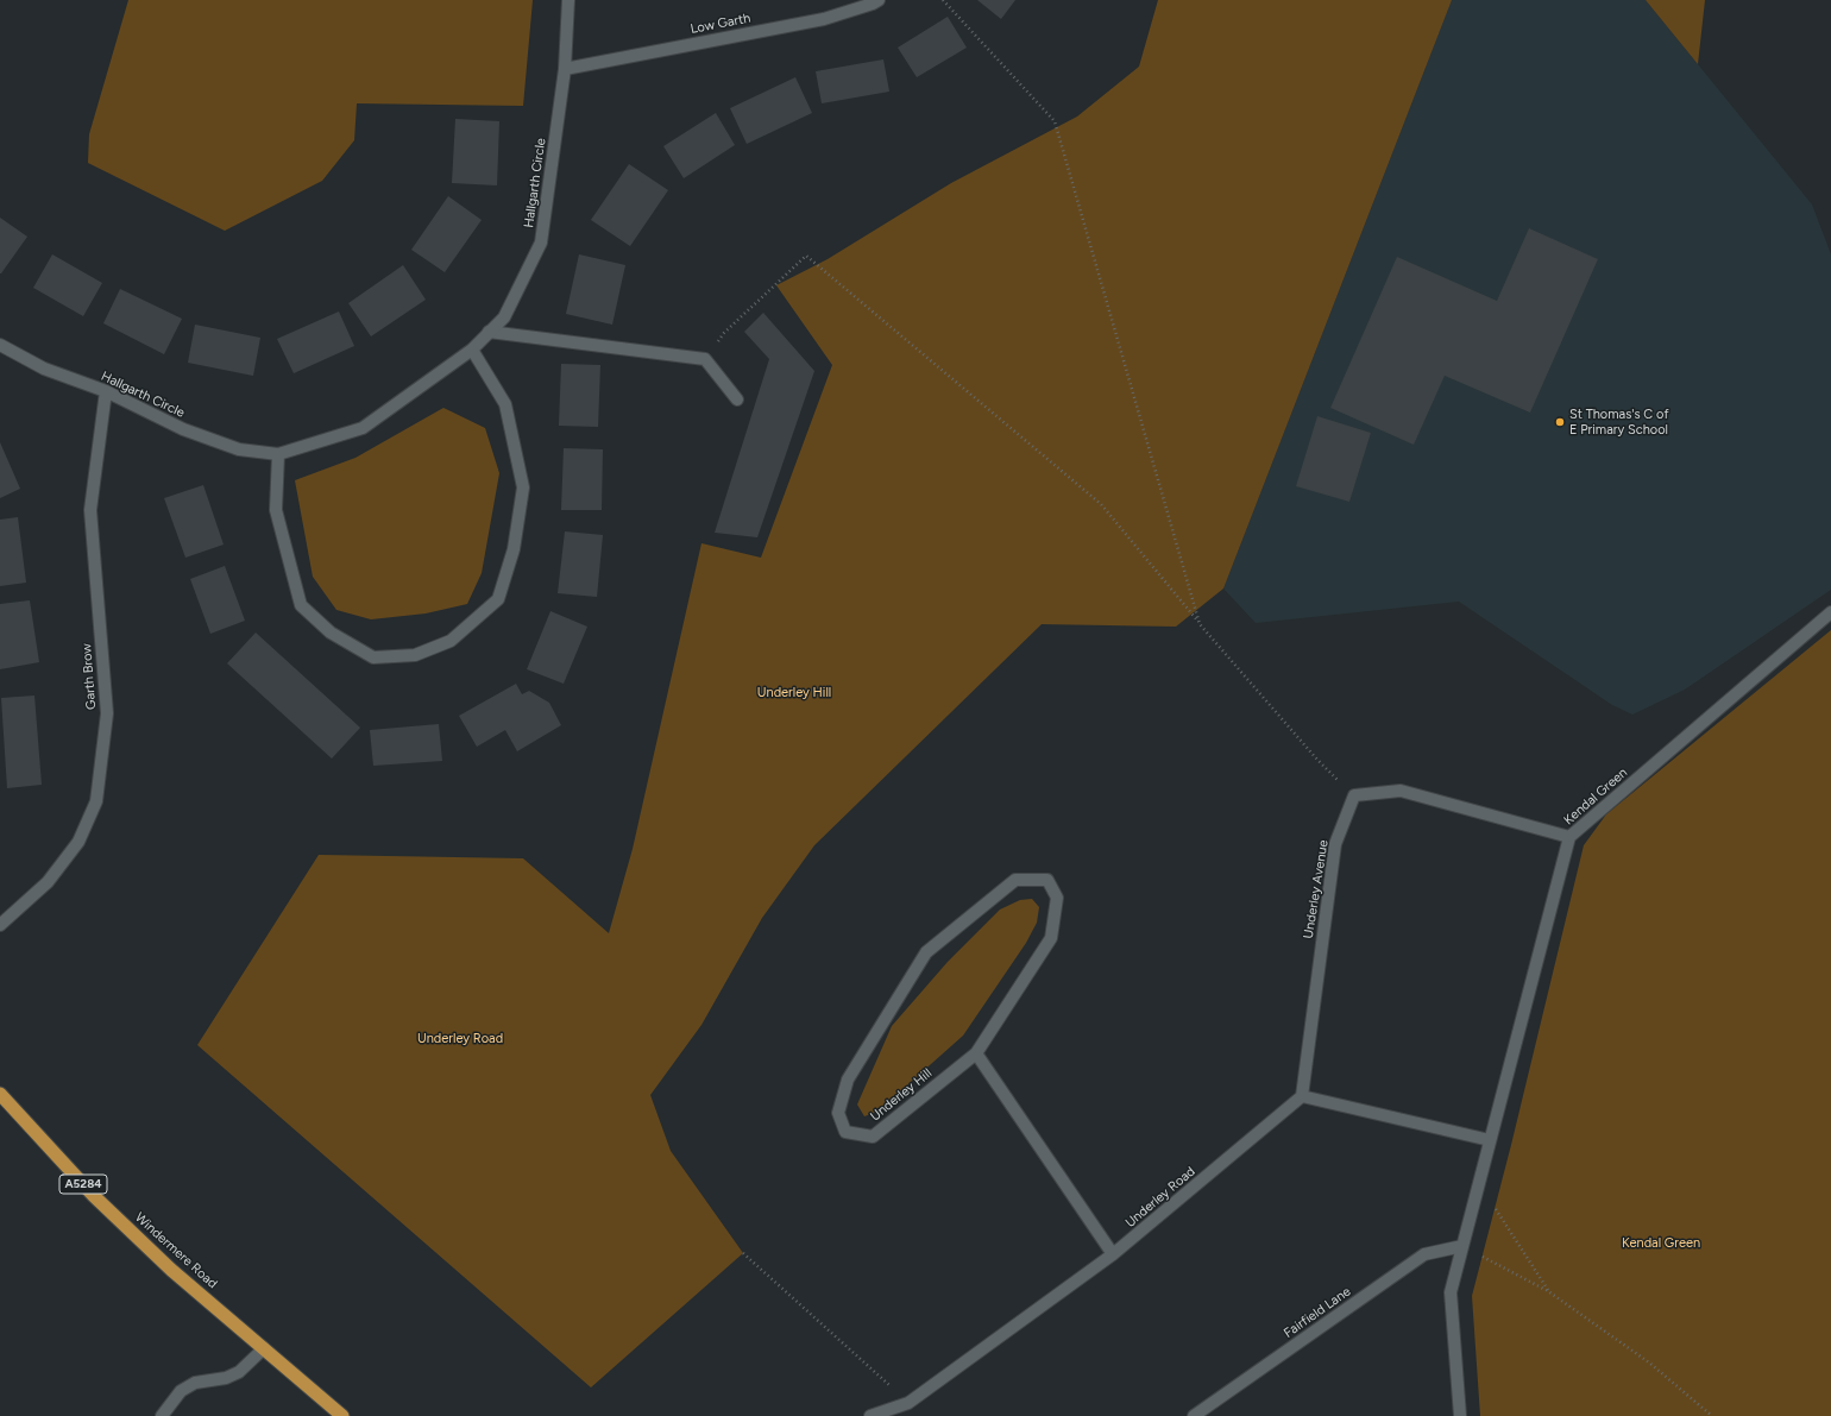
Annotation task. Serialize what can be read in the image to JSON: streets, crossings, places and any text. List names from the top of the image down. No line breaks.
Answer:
{"streets":{"highway":["A5284","Windermere Road"],"street":["Low Garth","Hallgarth Circle","Garth Brow","Kendal Green","Underley Avenue","Underley Hill","Underley Road","Fairfield Lane"]},"crossings":[["Low Garth","Hallgarth Circle"],["Hallgarth Circle","Garth Brow"],["Kendal Green","Fairfield Lane"],["Underley Avenue","Underley Road"]],"parks":["Underley Hill","Underley Road","Kendal Green"],"places":["St Thomas's C of E Primary School"]}
